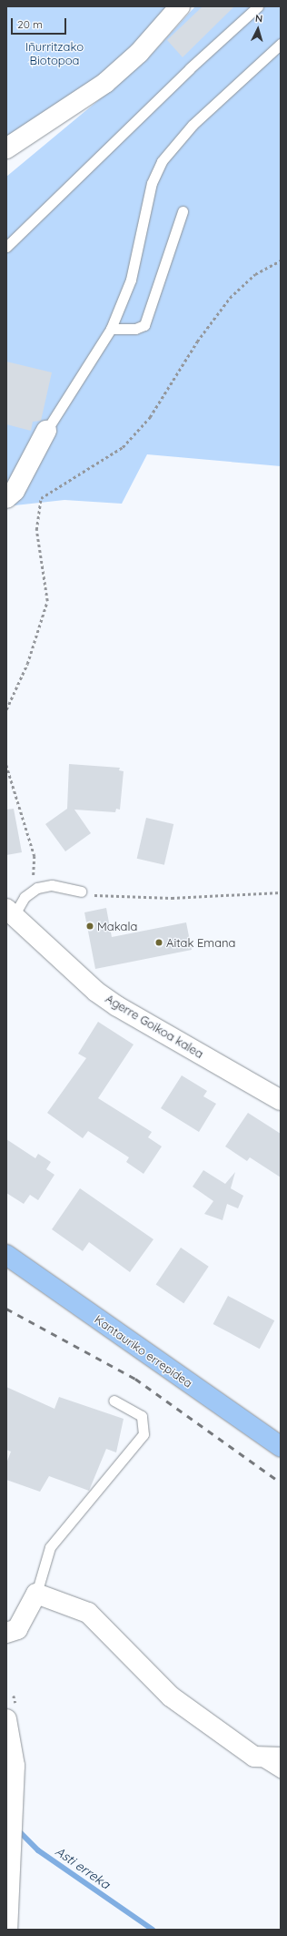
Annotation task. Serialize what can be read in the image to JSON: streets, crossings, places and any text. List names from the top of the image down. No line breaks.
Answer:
{"streets":{"highway":["Kantauriko errepidea"],"street":["Agerre Goikoa kalea"]},"water":["Asti erreka"],"parks":["Iñurritzako Biotopoa"],"places":["Makala","Aitak Emana"],"scale_bar":"20 m","north":"top"}
